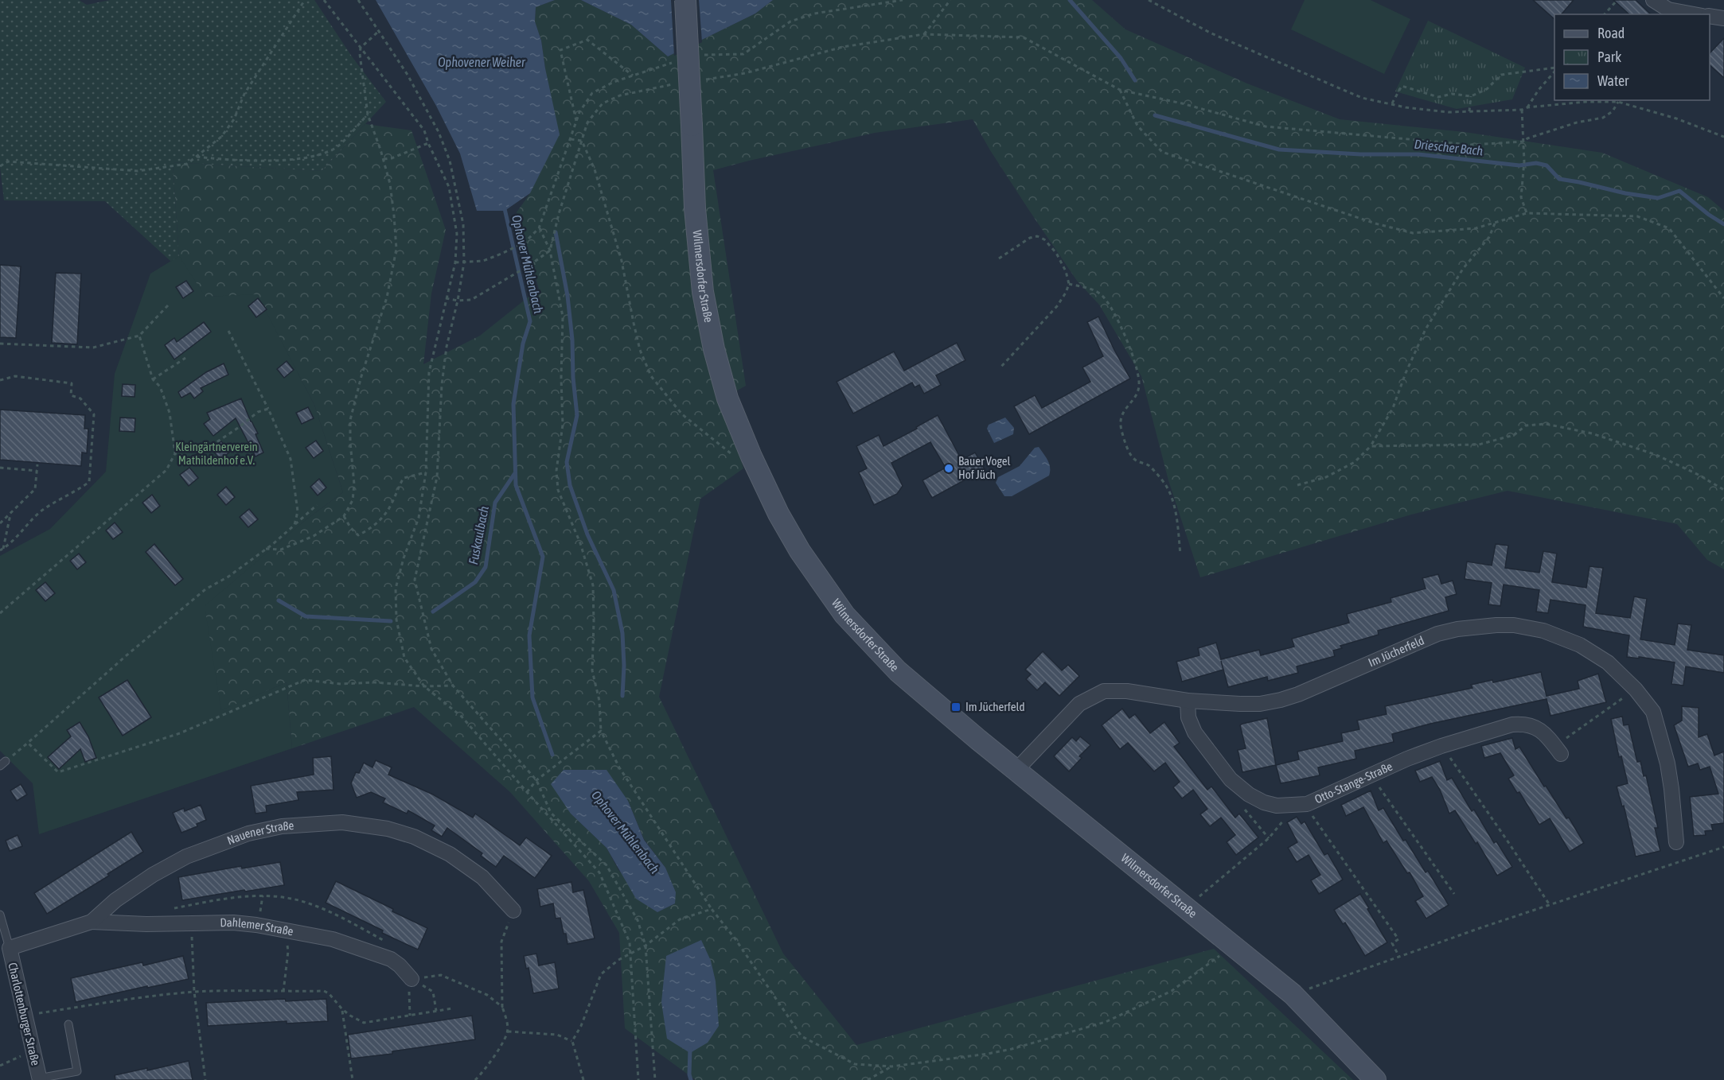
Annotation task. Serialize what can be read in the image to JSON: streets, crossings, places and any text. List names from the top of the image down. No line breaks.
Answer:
{"streets":{"street":["Wilmersdorfer Straße","Im Jücherfeld","Otto-Stange-Straße","Nauener Straße","Dahlemer Straße","Charlottenburger Straße"]},"crossings":[["Wilmersdorfer Straße","Im Jücherfeld"],["Im Jücherfeld","Otto-Stange-Straße"],["Nauener Straße","Dahlemer Straße"],["Nauener Straße","Charlottenburger Straße"]],"water":["Ophovener Weiher","Driescher Bach","Ophover Mühlenbach","Fuskaulbach"],"parks":["Kleingärtnerverein Mathildenhof e.V."],"places":{"other":["Bauer Vogel Hof Jüch"],"transit":["Im Jücherfeld"]},"legend":["Road","Park","Water"]}
